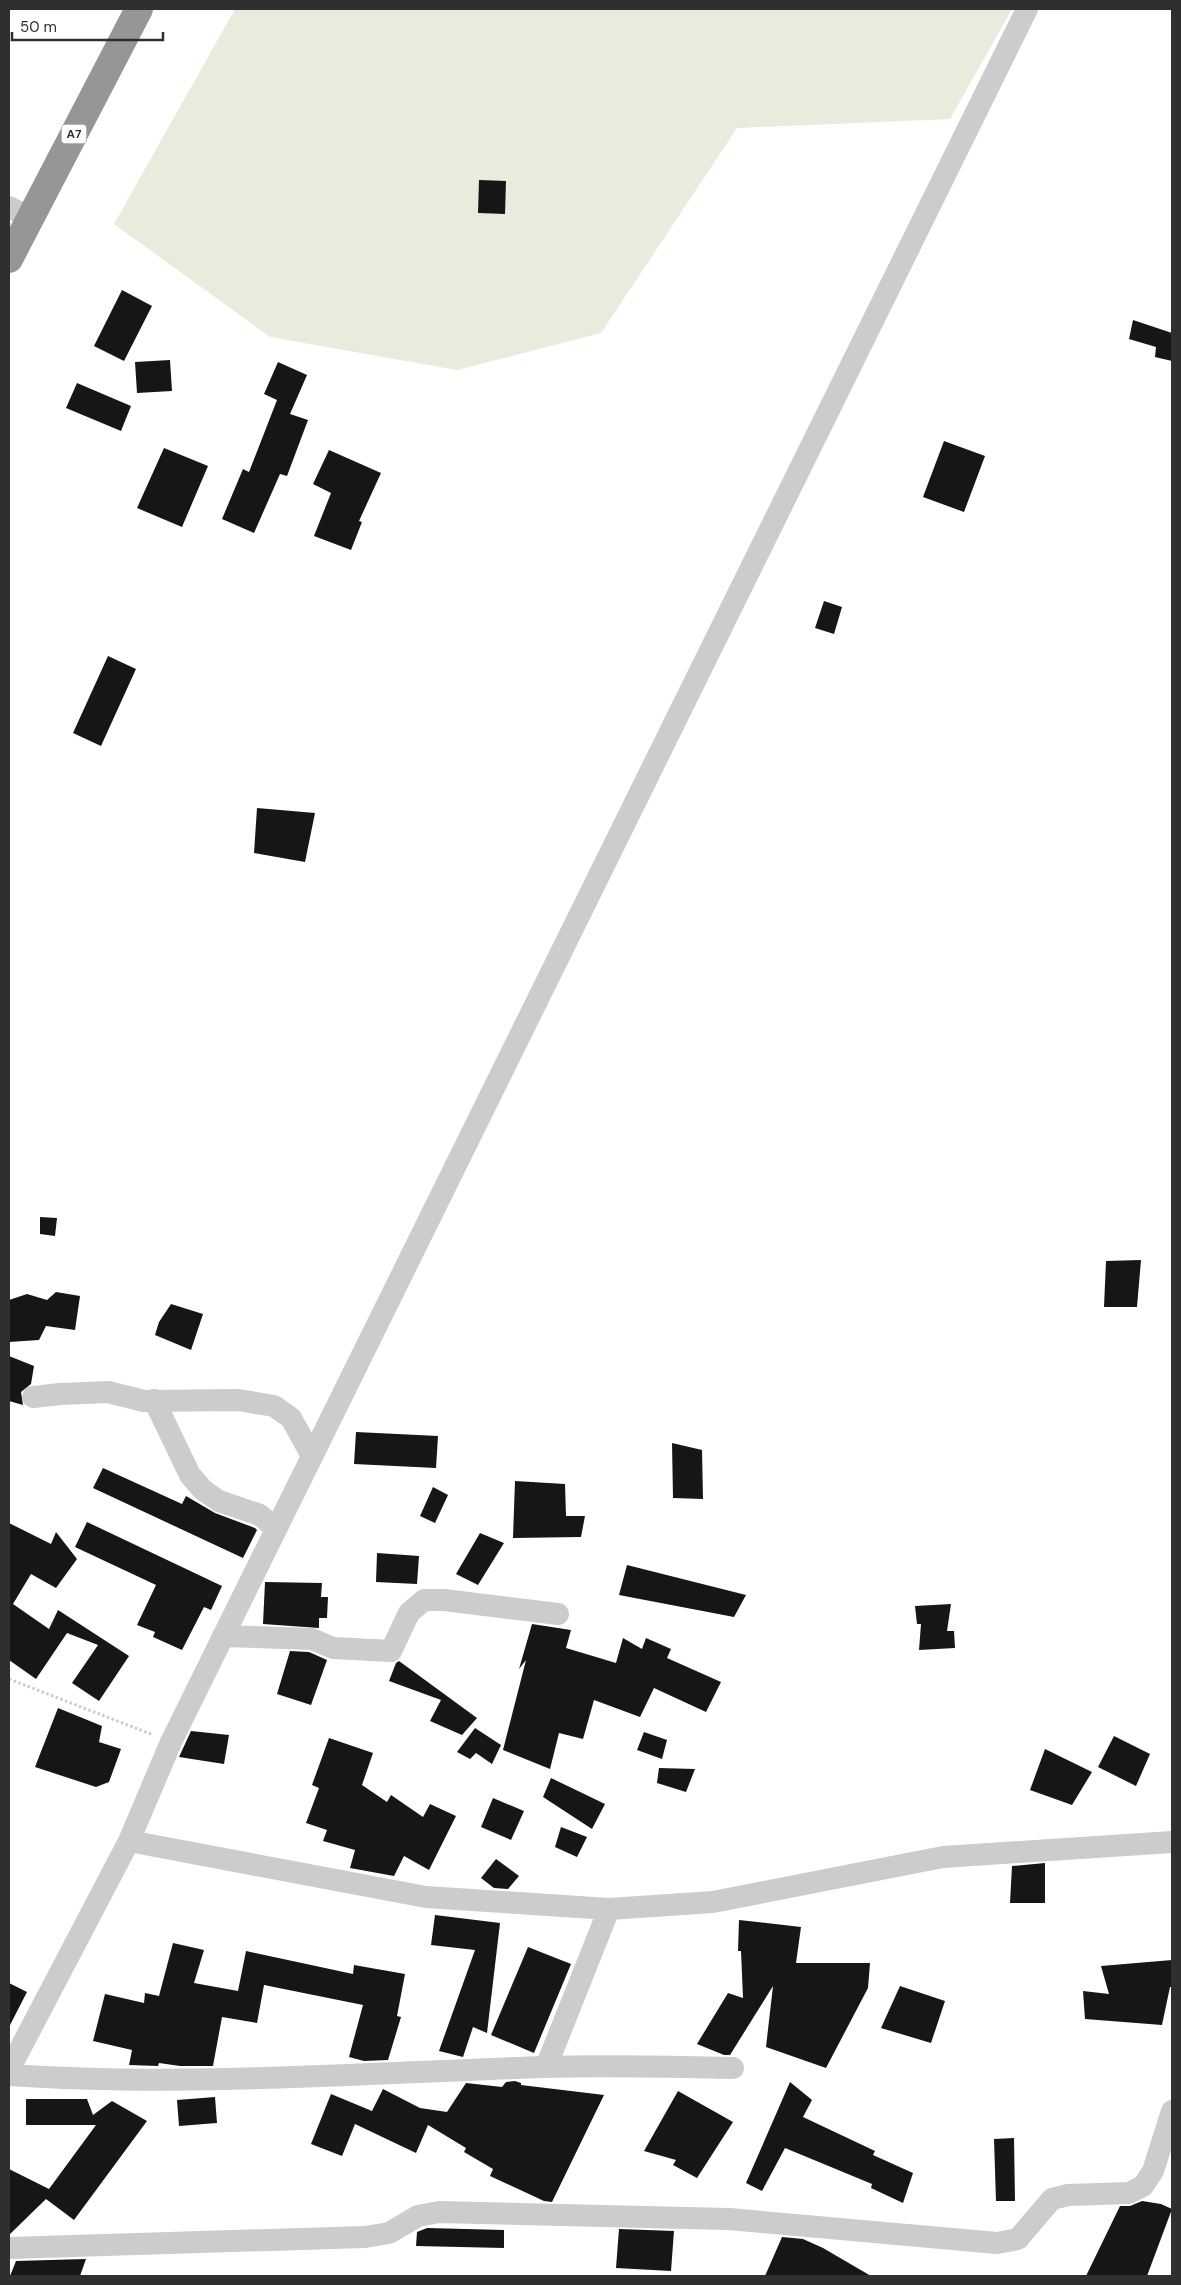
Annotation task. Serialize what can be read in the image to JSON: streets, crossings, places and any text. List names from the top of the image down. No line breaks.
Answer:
{"streets":{"highway":["A7"]},"scale_bar":"50 m"}
